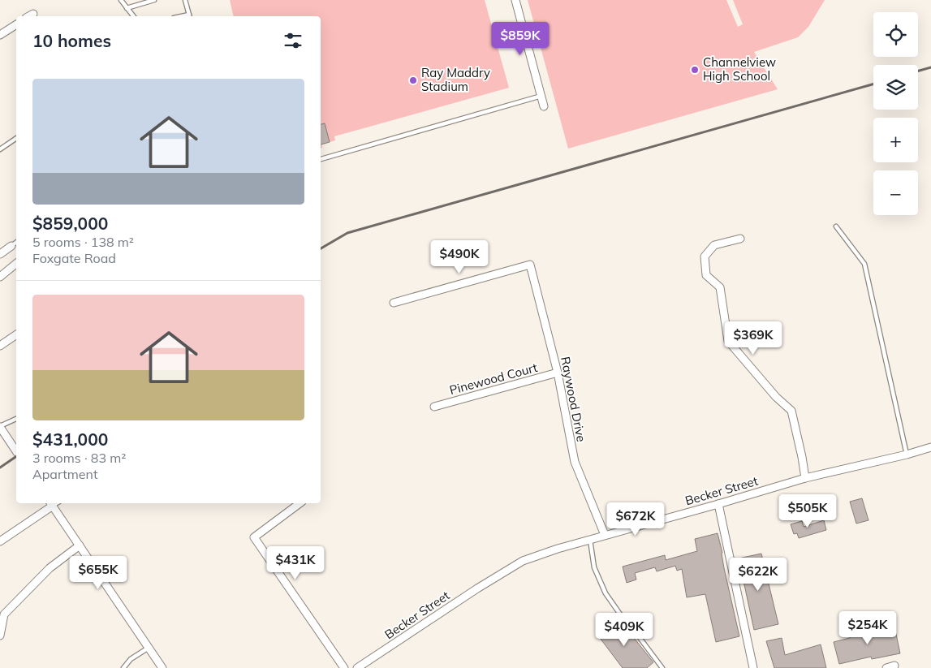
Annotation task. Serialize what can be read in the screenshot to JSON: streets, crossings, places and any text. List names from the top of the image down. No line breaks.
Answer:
{"streets":{"street":["Pinewood Court","Raywood Drive","Becker Street"]},"crossings":[["Pinewood Court","Raywood Drive"],["Raywood Drive","Becker Street"]],"places":["Channelview High School","Ray Maddry Stadium"],"page":{"map_buttons":["+","−"],"heading":"10 homes","price":["$859K","$490K","$369K","$505K","$672K","$431K","$655K","$622K","$254K","$409K"],"list":[{"name":"$859,000","note":"5 rooms · 138 m² · Foxgate Road"},{"name":"$431,000","note":"3 rooms · 83 m² · Apartment"}]}}
